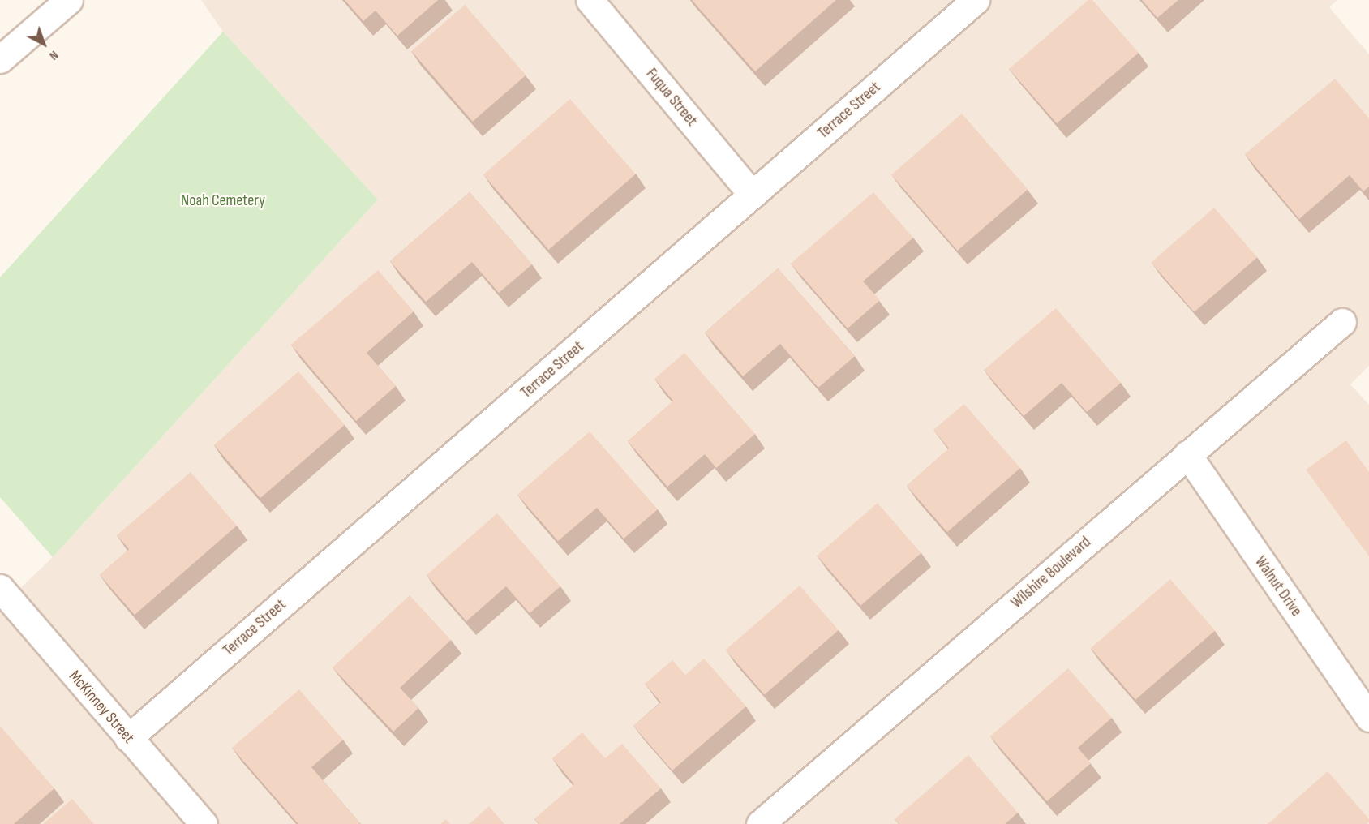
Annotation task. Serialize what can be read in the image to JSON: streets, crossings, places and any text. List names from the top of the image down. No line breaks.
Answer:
{"streets":{"street":["Fuqua Street","Terrace Street","Wilshire Boulevard","Walnut Drive","McKinney Street"]},"crossings":[["Fuqua Street","Terrace Street"],["Terrace Street","McKinney Street"],["Wilshire Boulevard","Walnut Drive"]],"parks":["Noah Cemetery"],"north":"bottom right"}
